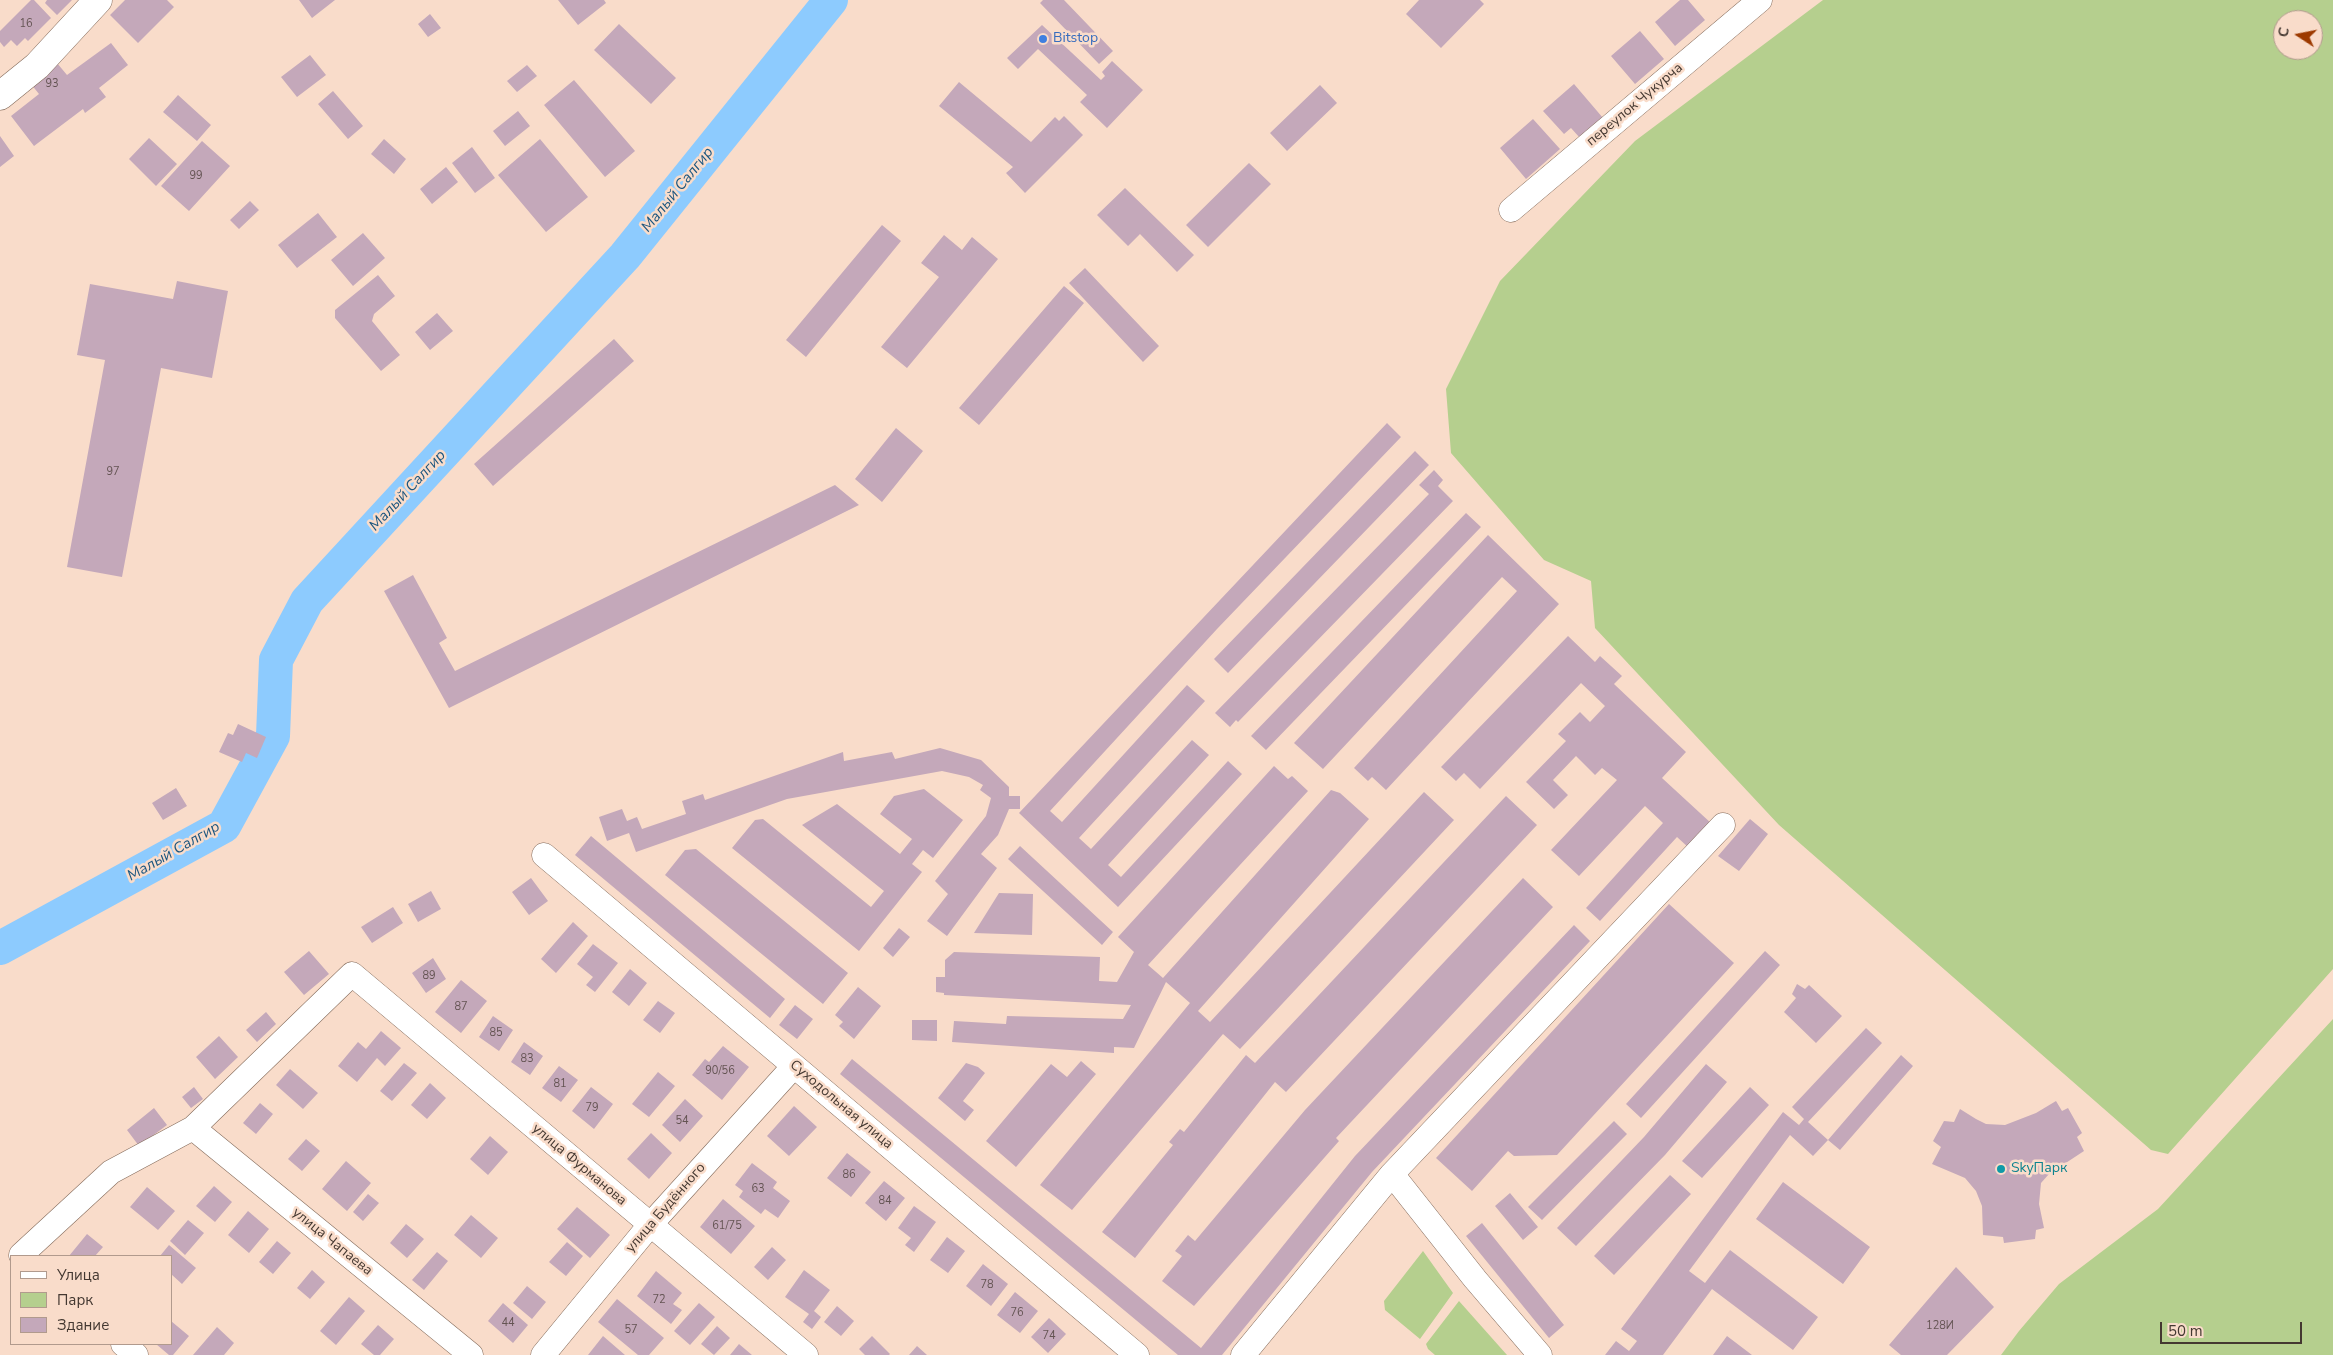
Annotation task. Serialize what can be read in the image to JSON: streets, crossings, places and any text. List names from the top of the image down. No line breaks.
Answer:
{"streets":{"street":["переулок Чукурча","Суходольная улица","улица Фурманова","улица Будённого","улица Чапаева"]},"crossings":[["Суходольная улица","улица Будённого"],["улица Фурманова","улица Будённого"],["улица Фурманова","улица Чапаева"]],"water":["Малый Салгир"],"places":["Bitstop","SkyПарк"],"house_numbers":["16","93","99","97","89","87","85","83","90/56","81","79","54","86","63","84","61/75","78","72","76","44","128И","57","74"],"legend":["Улица","Парк","Здание"],"scale_bar":"50 m","north":"left"}
